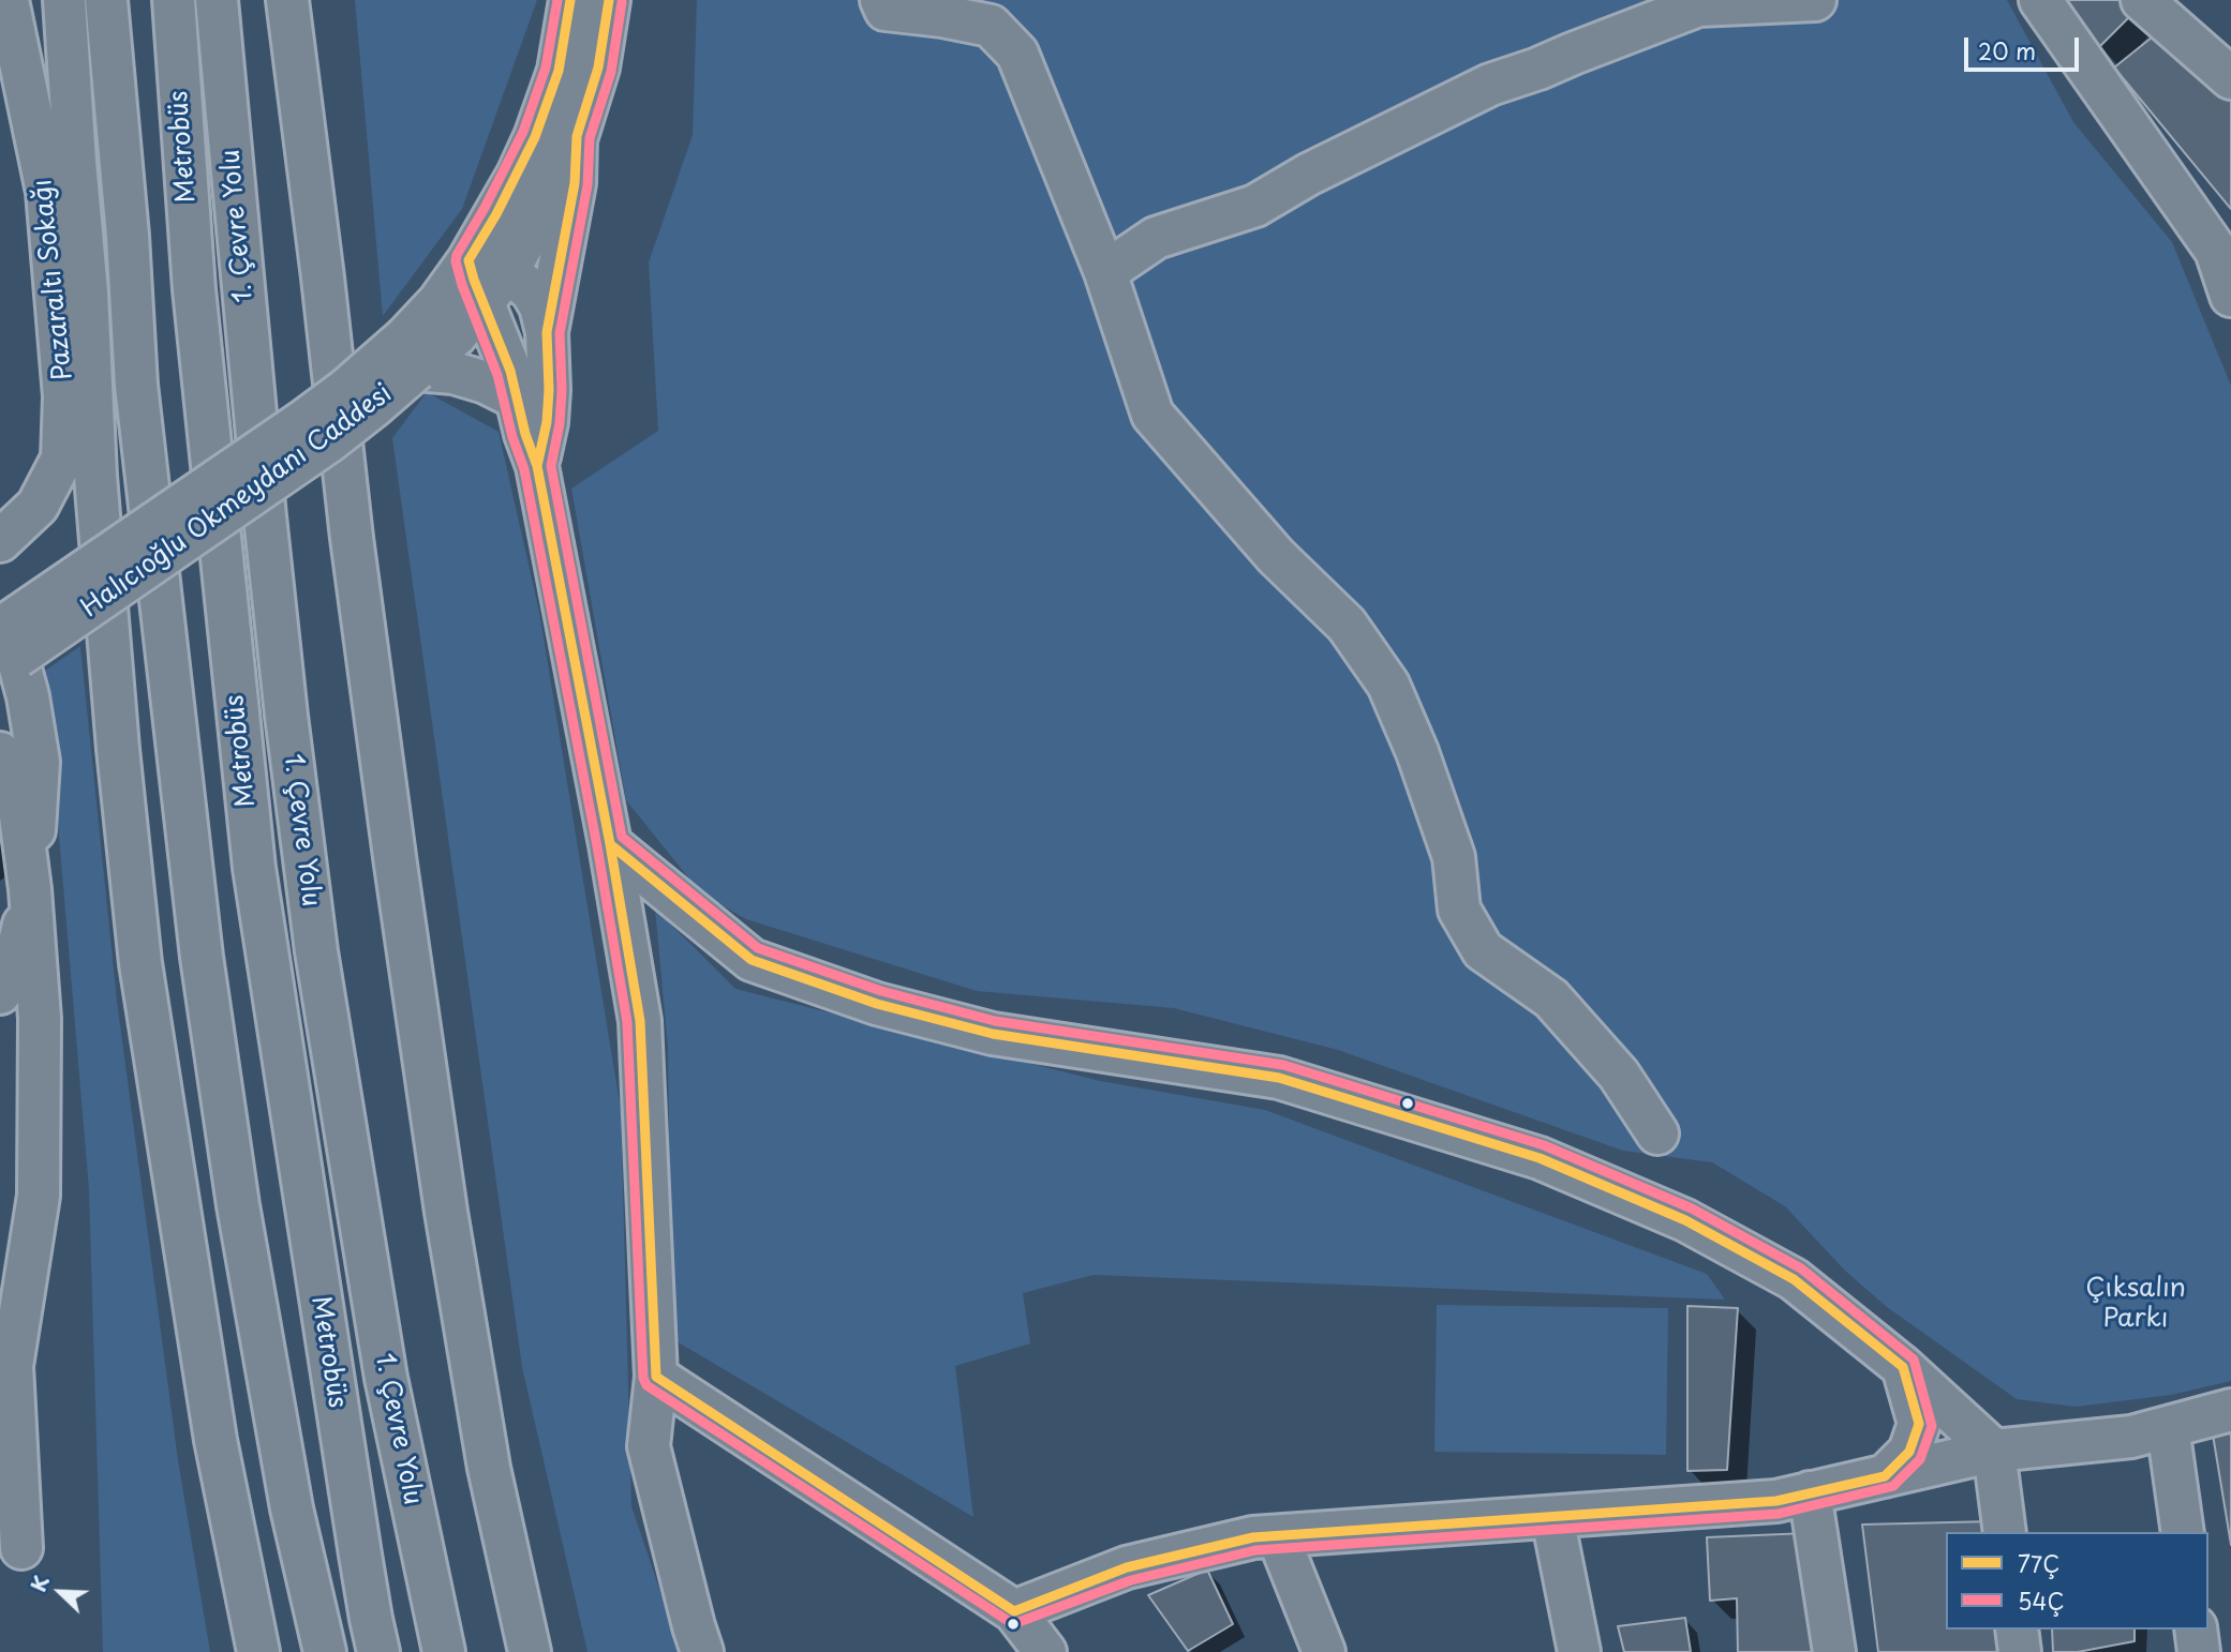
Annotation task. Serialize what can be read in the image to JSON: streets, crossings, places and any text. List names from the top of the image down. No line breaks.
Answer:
{"streets":{"main road":["Metrobüs","1. Çevre Yolu","Pazaraltı Sokağı","Halıcıoğlu Okmeydanı Caddesi"]},"parks":["Çıksalın Parkı"],"lines":["transit line 77Ç","transit line 54Ç"],"legend":["77Ç","54Ç"],"scale_bar":"20 m","north":"top left"}
